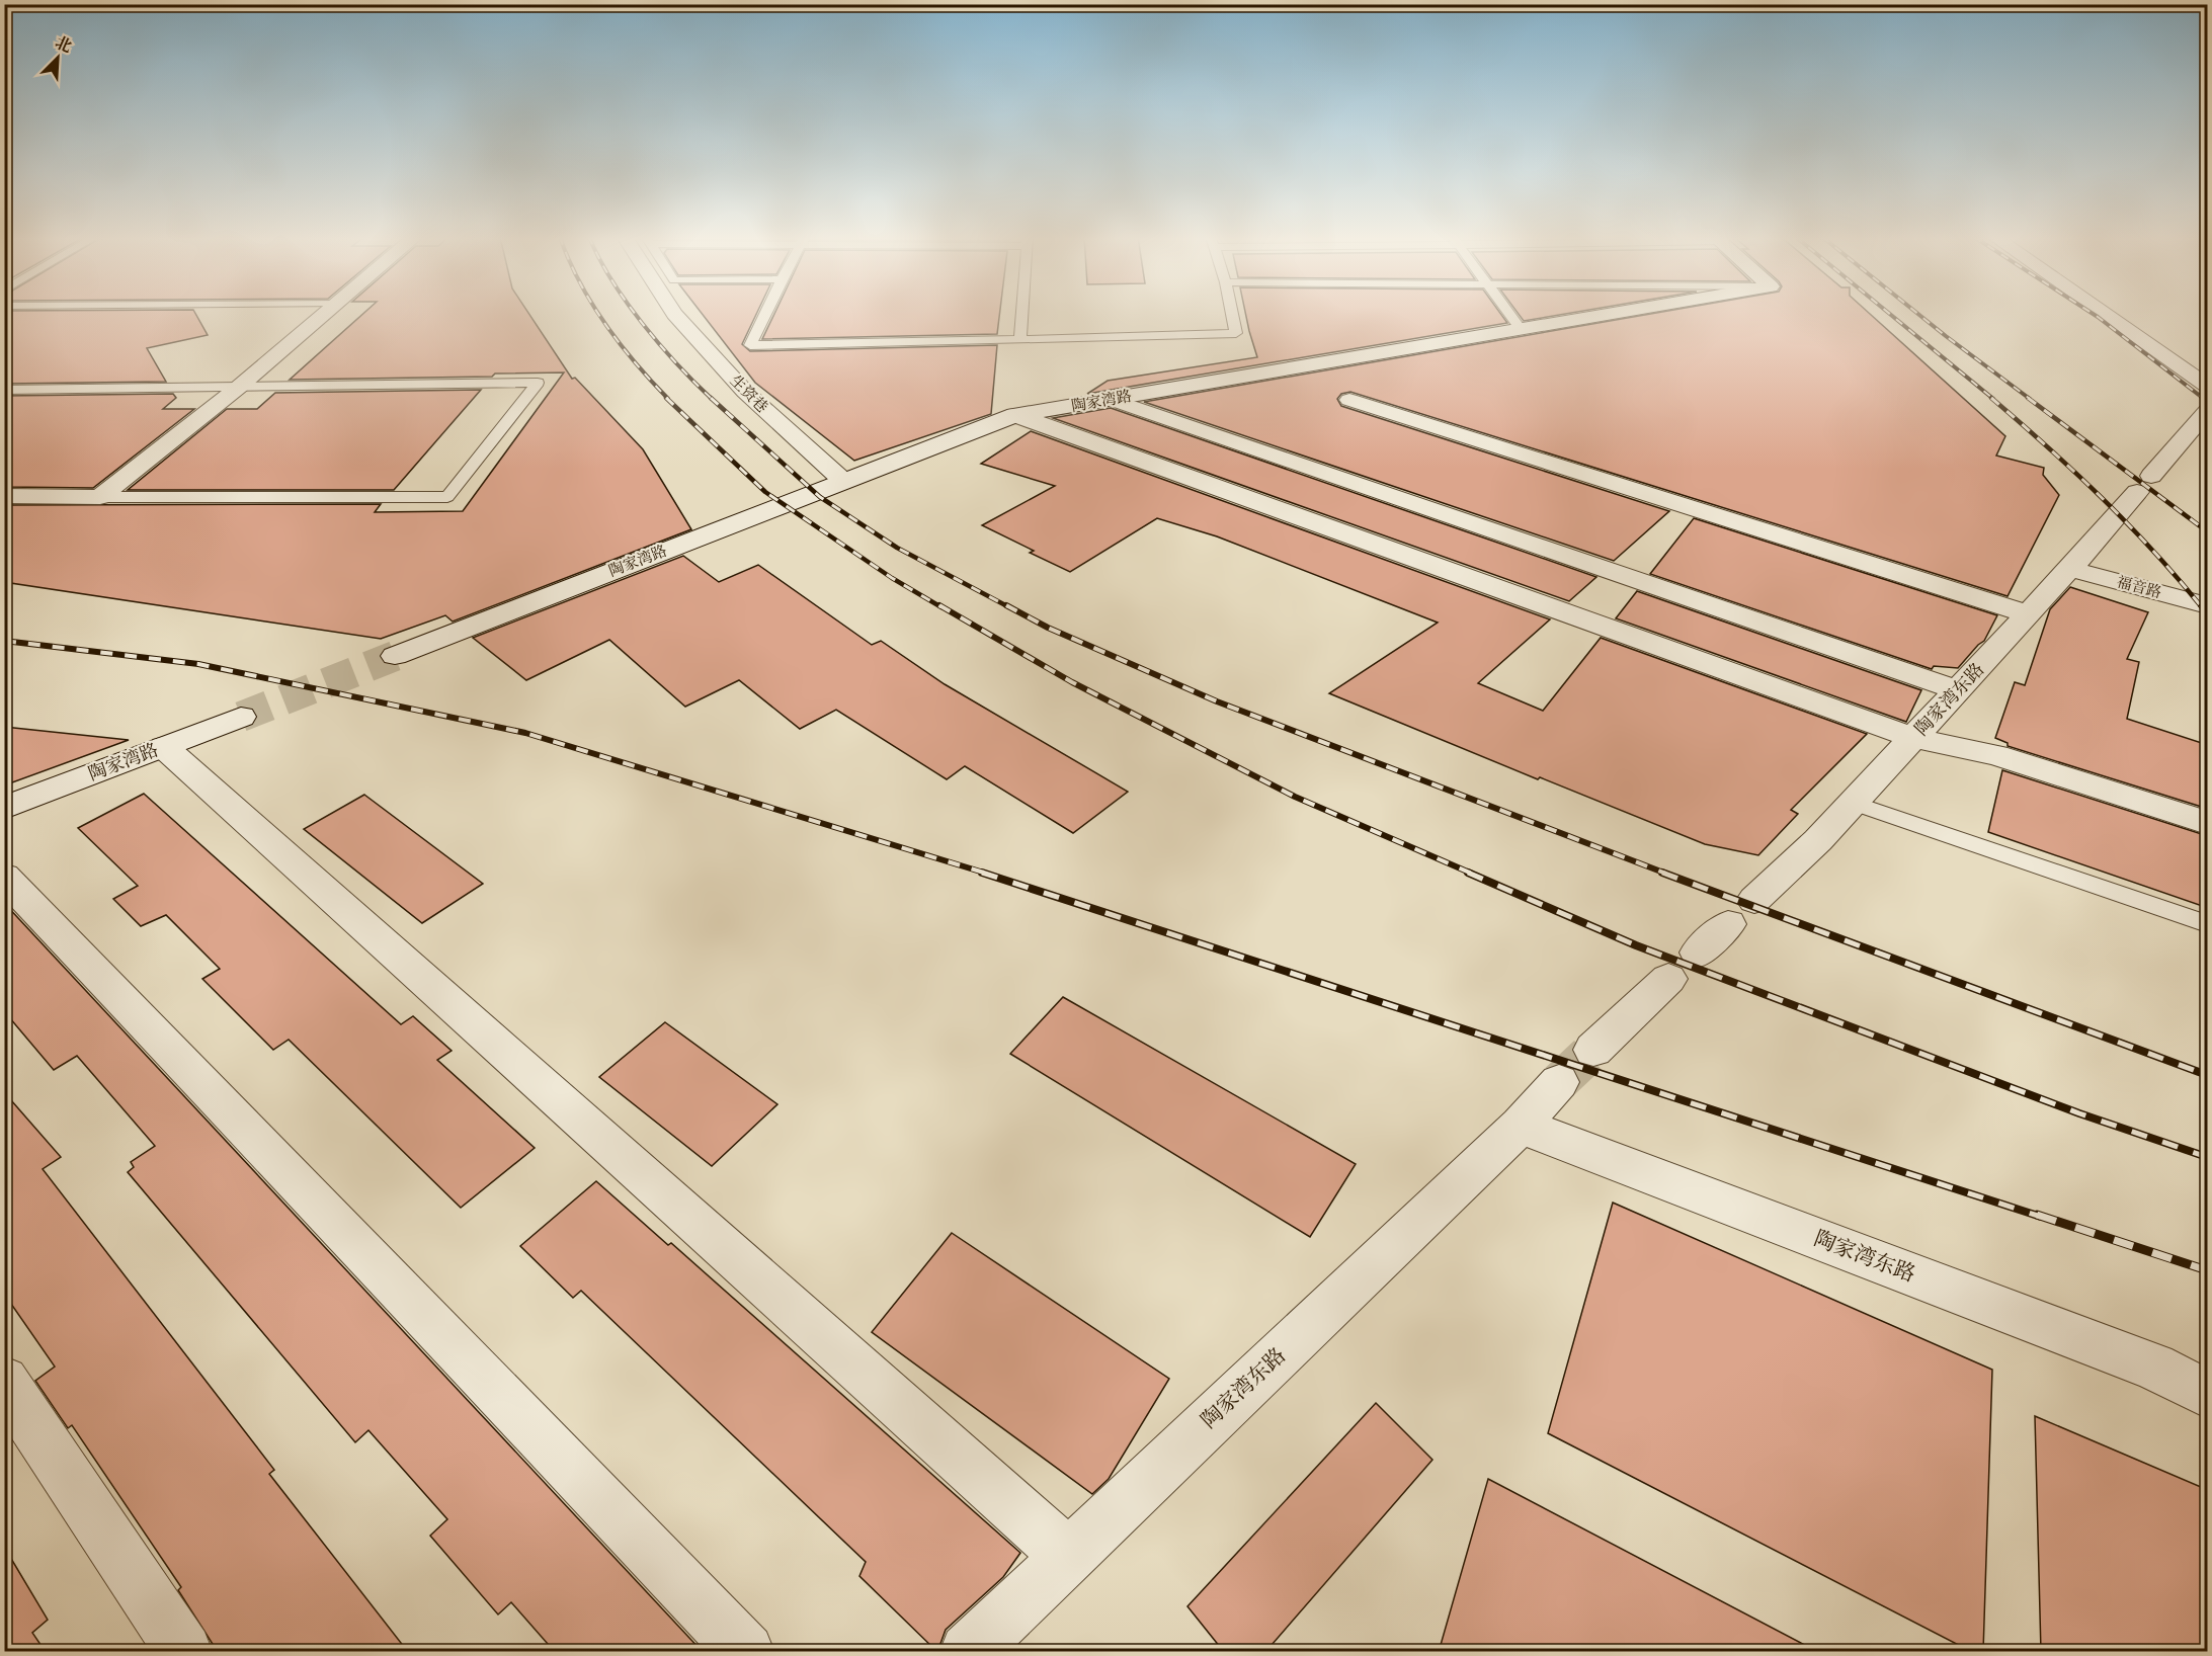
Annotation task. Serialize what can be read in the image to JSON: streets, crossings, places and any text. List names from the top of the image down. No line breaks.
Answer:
{"streets":{"street":["生资巷","陶家湾路","福音路","陶家湾东路"]},"crossings":[["生资巷","陶家湾路"],["福音路","陶家湾东路"]],"north":"top right"}
